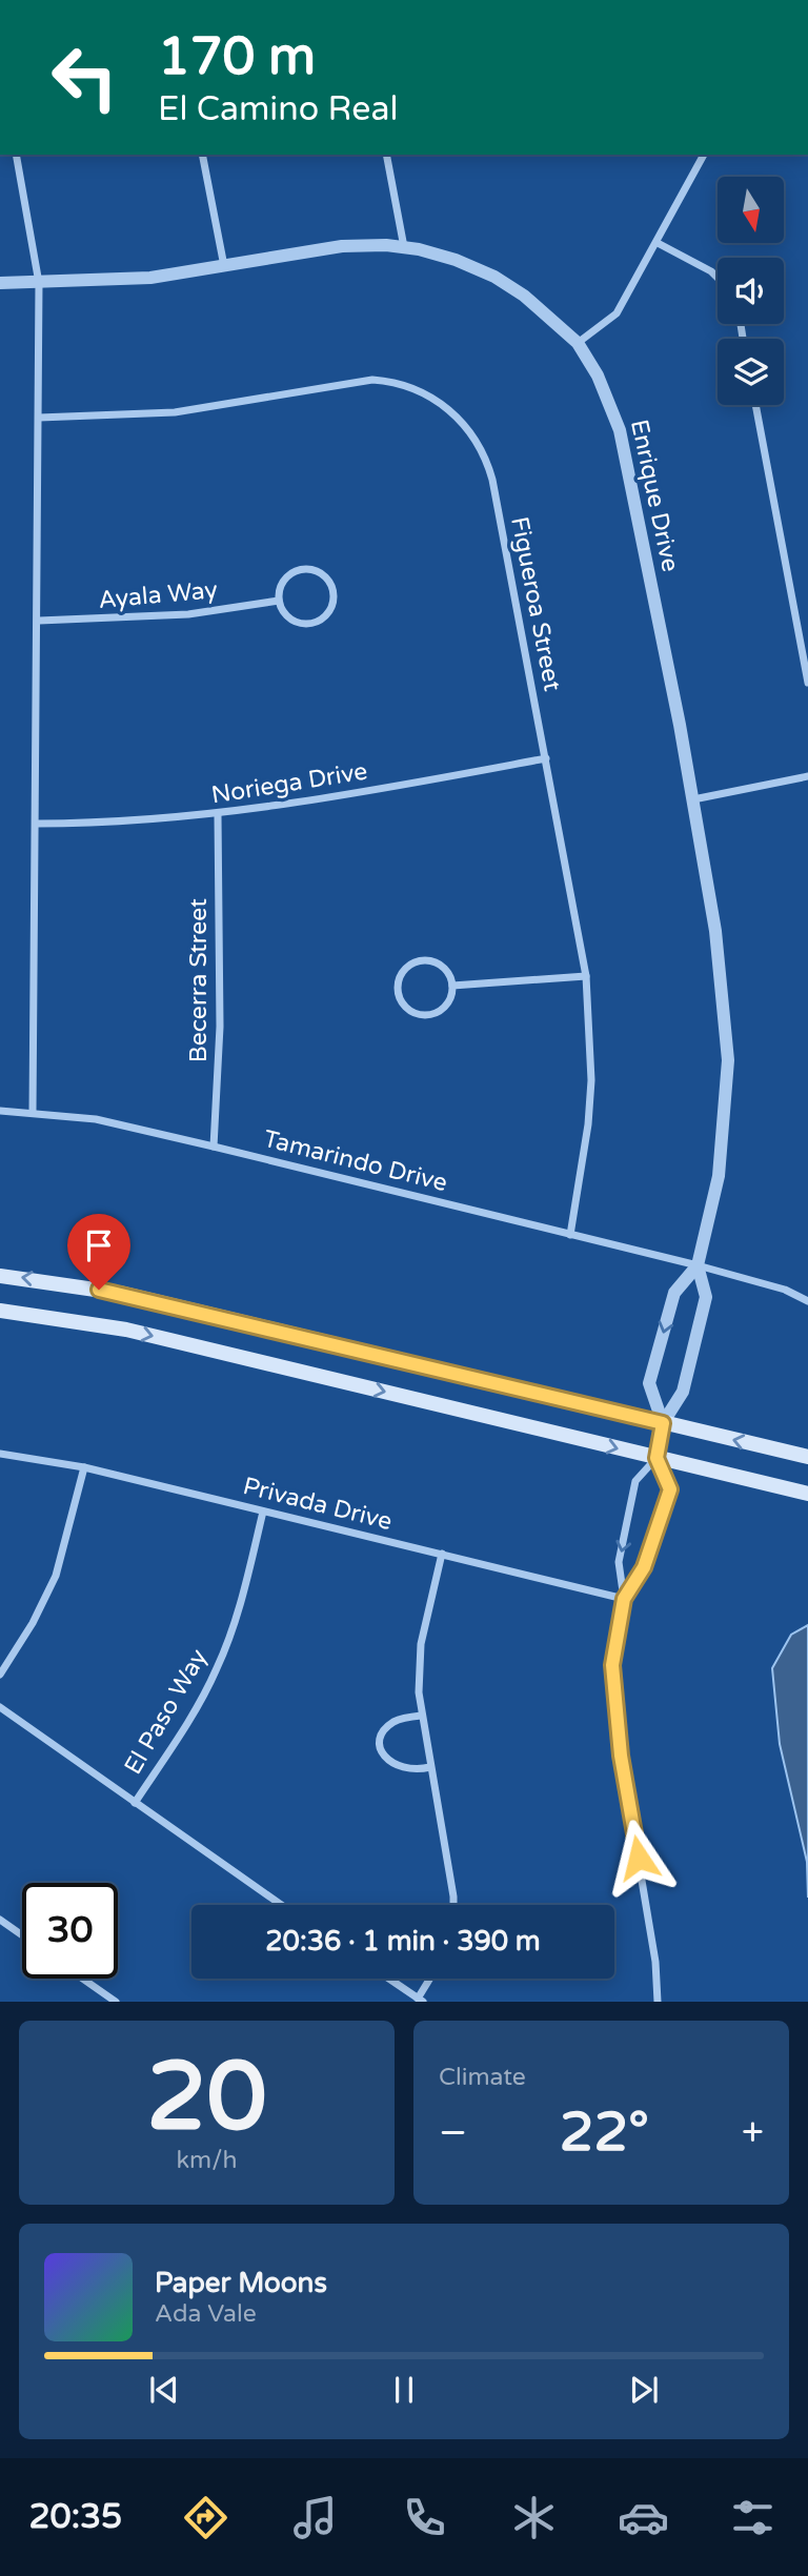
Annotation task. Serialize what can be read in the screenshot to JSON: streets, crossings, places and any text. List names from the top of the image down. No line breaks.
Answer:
{"streets":{"street":["Enrique Drive","Ayala Way","Figueroa Street","Noriega Drive","Becerra Street","Tamarindo Drive","Privada Drive","El Paso Way"]},"crossings":[["Enrique Drive","Tamarindo Drive"],["Figueroa Street","Noriega Drive"],["Figueroa Street","Tamarindo Drive"],["Noriega Drive","Becerra Street"],["Becerra Street","Tamarindo Drive"],["Privada Drive","El Paso Way"]],"north":"bottom","page":{"turn":["170 m","El Camino Real"],"limit":"30","trip":"20:36 · 1 min · 390 m","tile":[["20","km/h"],"Climate"],"heat":["−","22°","+"],"song":["Paper Moons","Ada Vale"],"tabs":"20:35"}}
